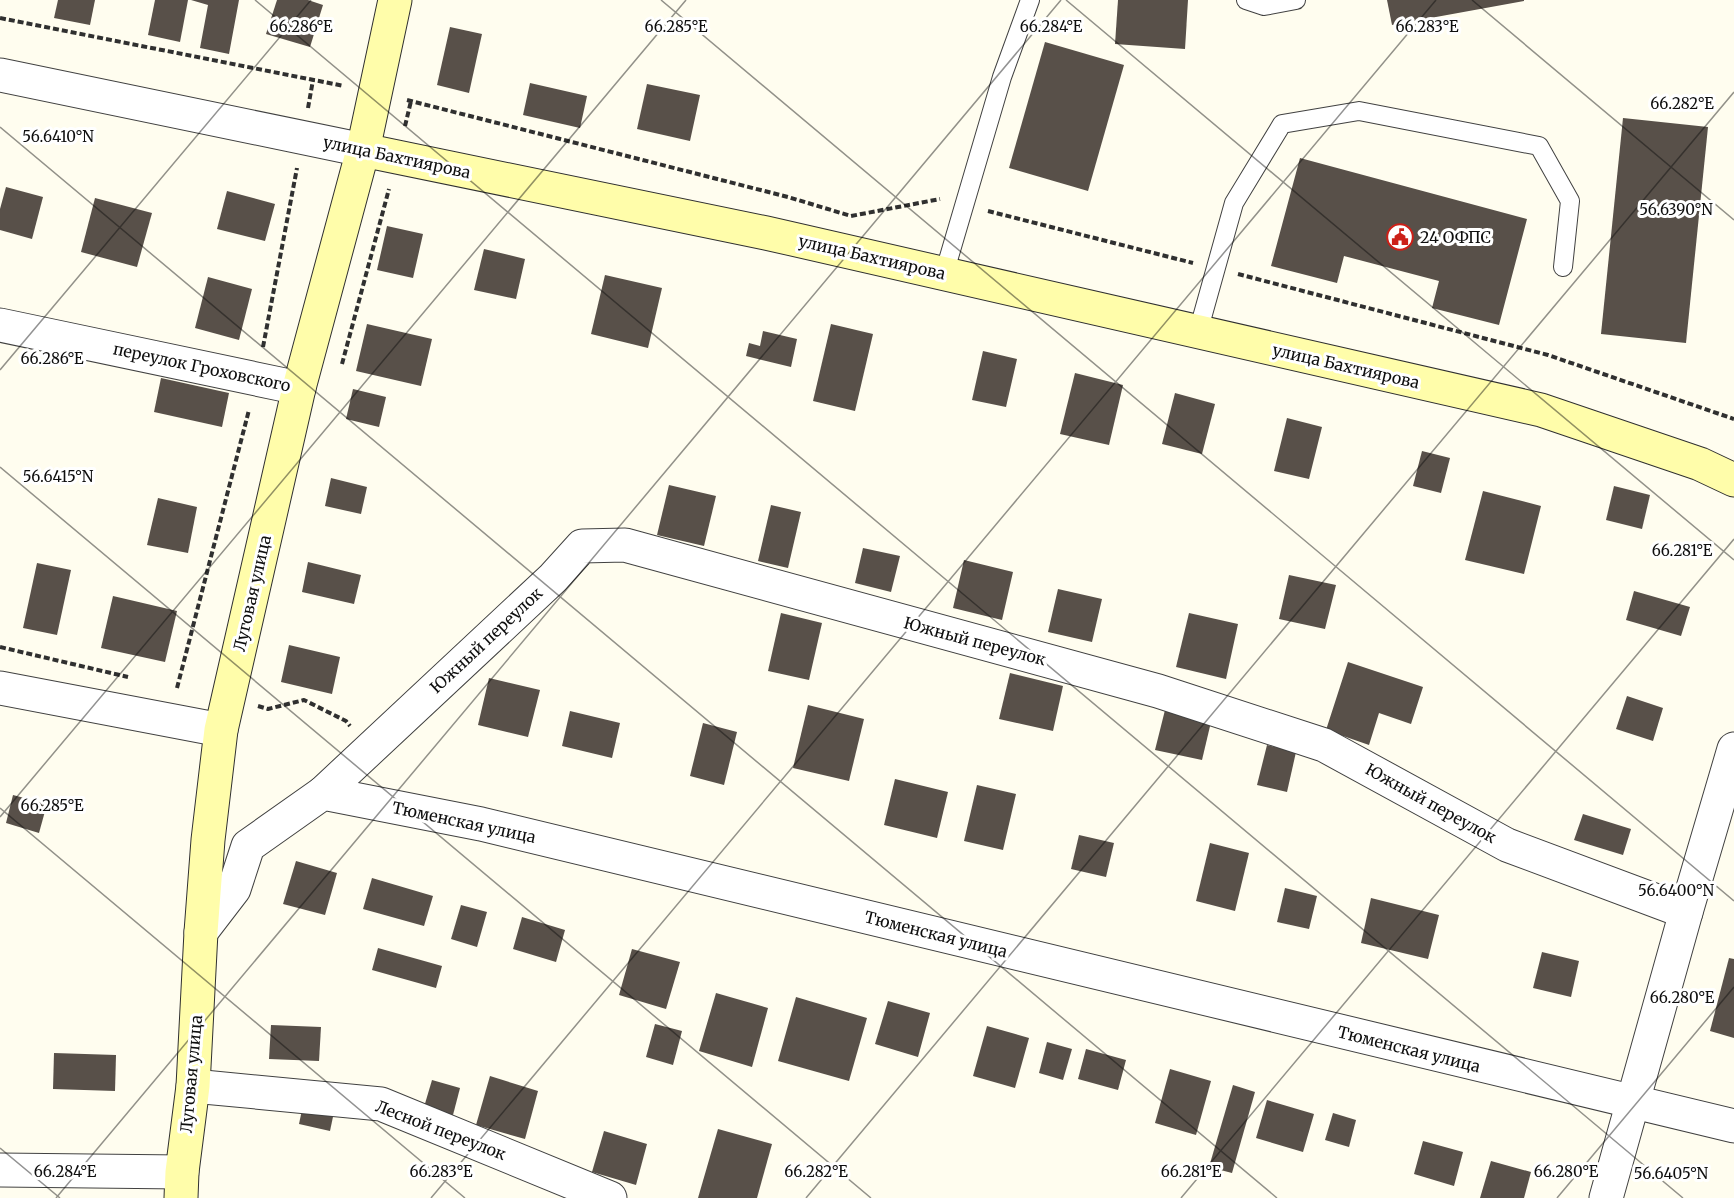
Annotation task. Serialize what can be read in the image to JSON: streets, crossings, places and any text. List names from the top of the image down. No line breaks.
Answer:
{"streets":{"main road":["улица Бахтиярова","Луговая улица"],"street":["переулок Гроховского","Южный переулок","Тюменская улица","Лесной переулок"]},"crossings":[["улица Бахтиярова","Луговая улица"],["переулок Гроховского","Луговая улица"],["Луговая улица","Лесной переулок"],["Южный переулок","Тюменская улица"]],"places":{"public building":["24 ОФПС"]},"coordinates":["66.286°E","66.285°E","66.284°E","66.283°E","66.282°E","56.6410°N","56.6390°N","56.6415°N","66.281°E","56.6400°N","66.280°E","56.6405°N"]}
